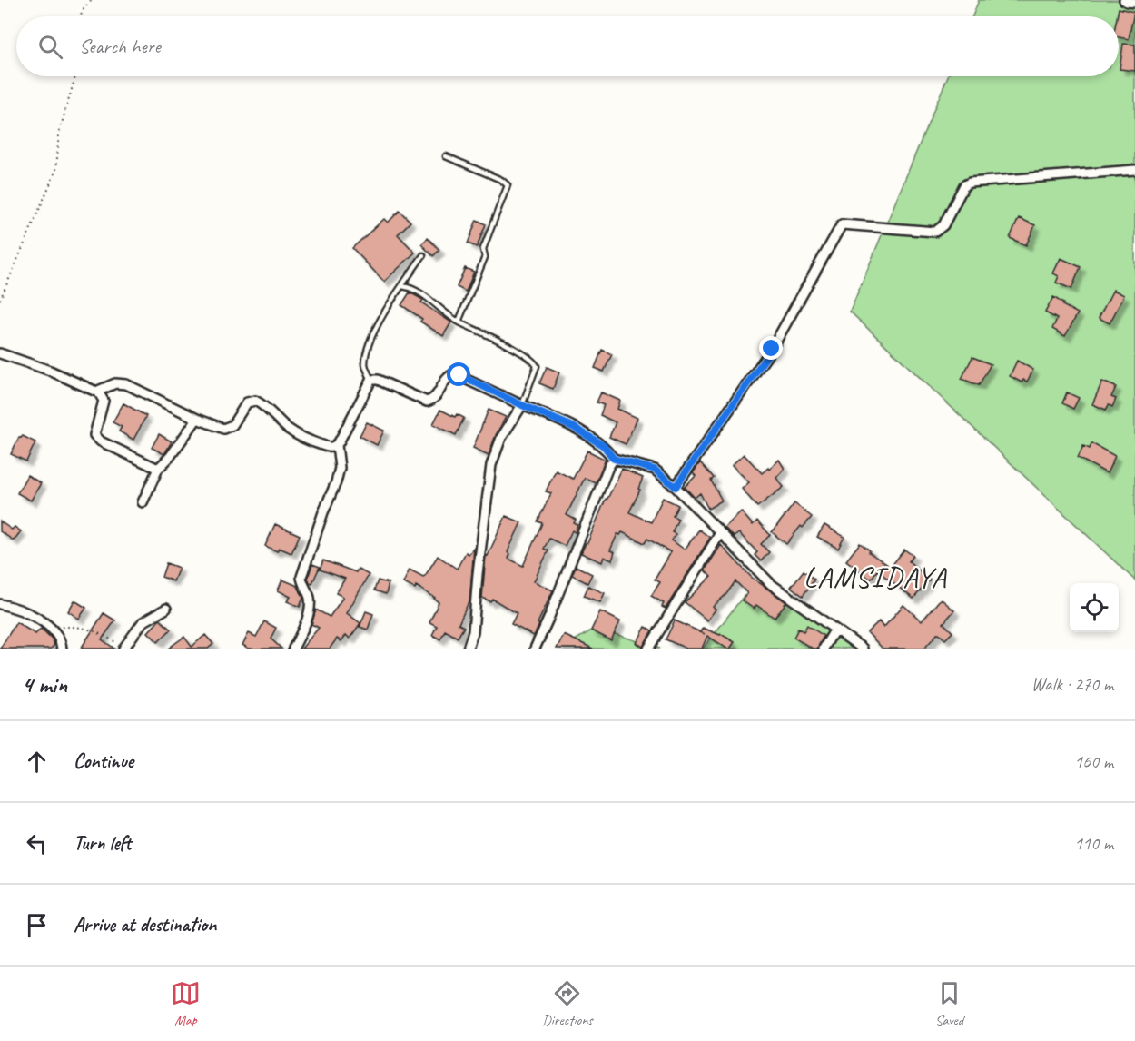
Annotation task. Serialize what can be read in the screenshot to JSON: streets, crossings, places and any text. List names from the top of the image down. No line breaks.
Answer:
{"districts":["LAMSIDAYA"],"page":{"search":"Search here","heading":["4 min","Walk · 270 m"],"list":[["Continue","160 m"],["Turn left","110 m"],"Arrive at destination"],"nav":["Map","Directions","Saved"]}}
